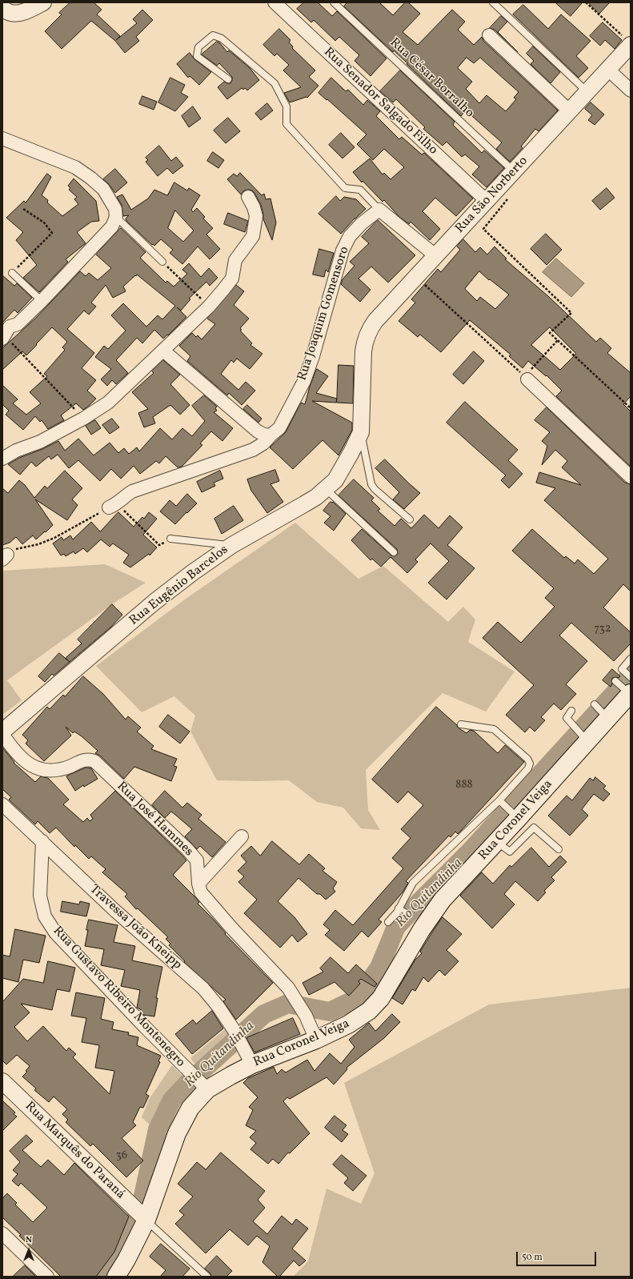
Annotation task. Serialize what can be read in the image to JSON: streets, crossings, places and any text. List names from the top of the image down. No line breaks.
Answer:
{"streets":{"main road":["Rua Coronel Veiga"],"street":["Rua Senador Salgado Filho","Rua São Norberto","Rua Joaquim Gomensoro","Rua Eugênio Barcelos","Rua José Hammes","Travessa João Kneipp","Rua Gustavo Ribeiro Montenegro","Rua Marquês do Paraná"],"lane":["Rua César Borralho"]},"crossings":[["Rua César Borralho","Rua São Norberto"],["Rua Senador Salgado Filho","Rua São Norberto"],["Rua São Norberto","Rua Eugênio Barcelos"],["Rua Eugênio Barcelos","Rua José Hammes"],["Rua José Hammes","Rua Coronel Veiga"],["Rua Coronel Veiga","Travessa João Kneipp"],["Rua Coronel Veiga","Rua Gustavo Ribeiro Montenegro"],["Rua Coronel Veiga","Rua Marquês do Paraná"],["Travessa João Kneipp","Rua Gustavo Ribeiro Montenegro"]],"water":["Rio Quitandinha"],"house_numbers":["732","888","36"],"scale_bar":"50 m","north":"top"}
